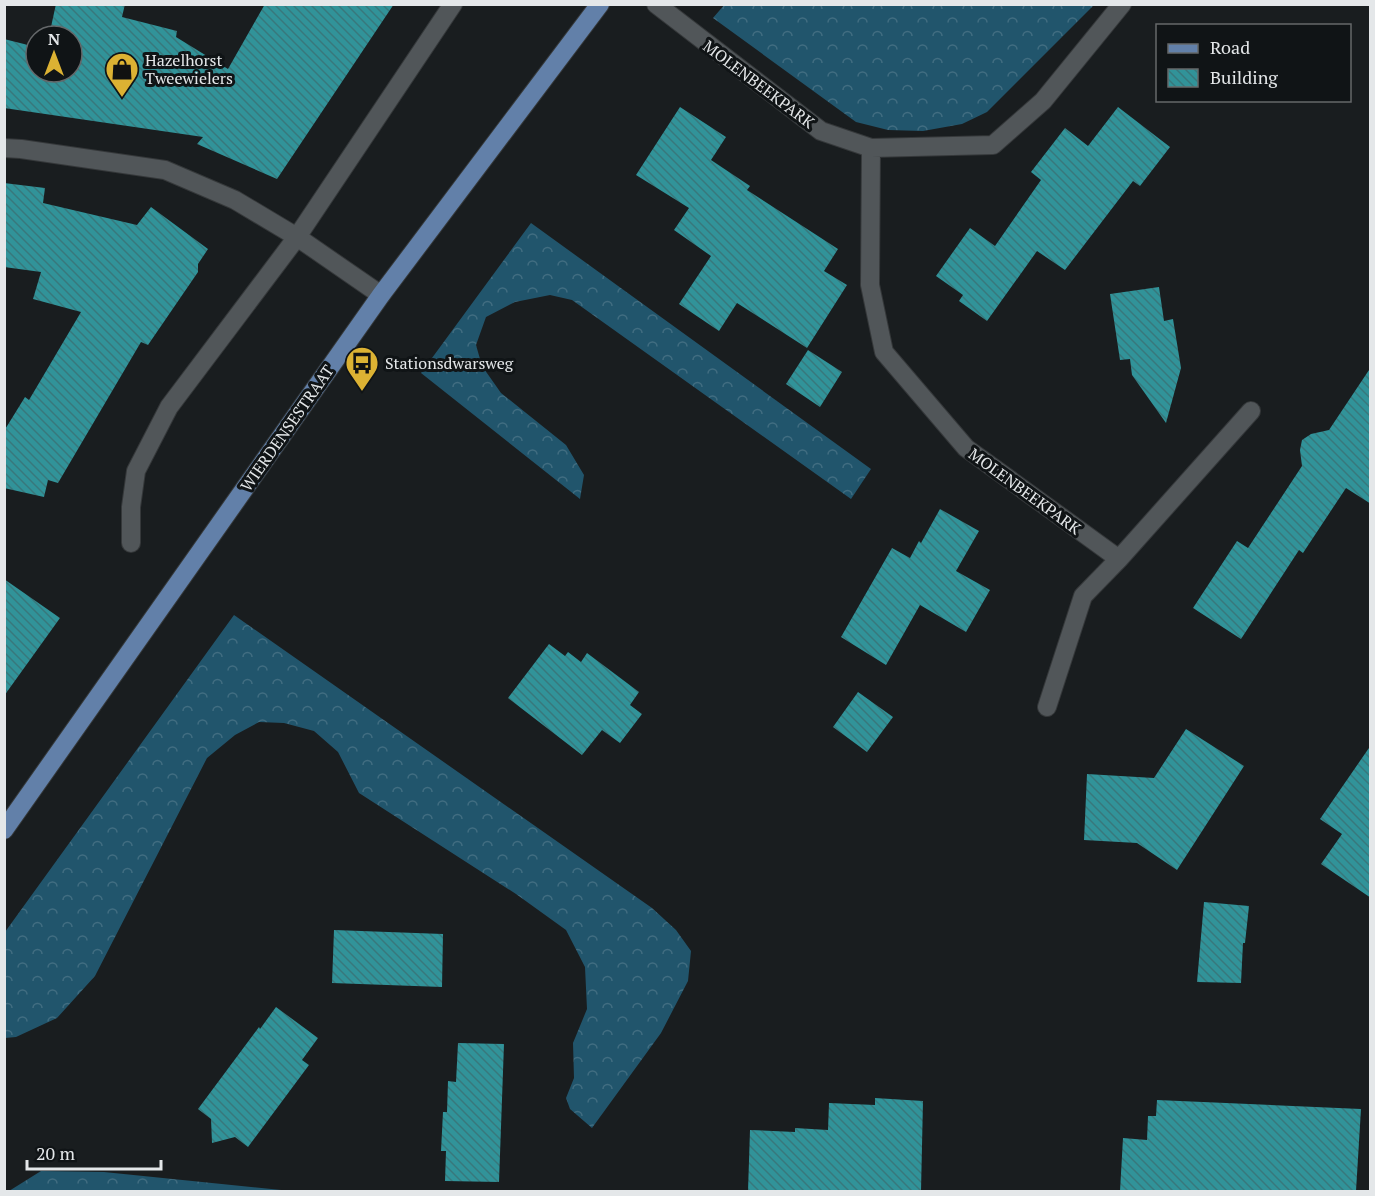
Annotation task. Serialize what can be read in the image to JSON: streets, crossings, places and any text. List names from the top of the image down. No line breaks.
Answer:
{"streets":{"main road":["WIERDENSESTRAAT"],"street":["MOLENBEEKPARK"]},"places":{"shop":["Hazelhorst Tweewielers"],"bus stop":["Stationsdwarsweg"]},"legend":["Road","Building"],"scale_bar":"20 m","north":"top"}
